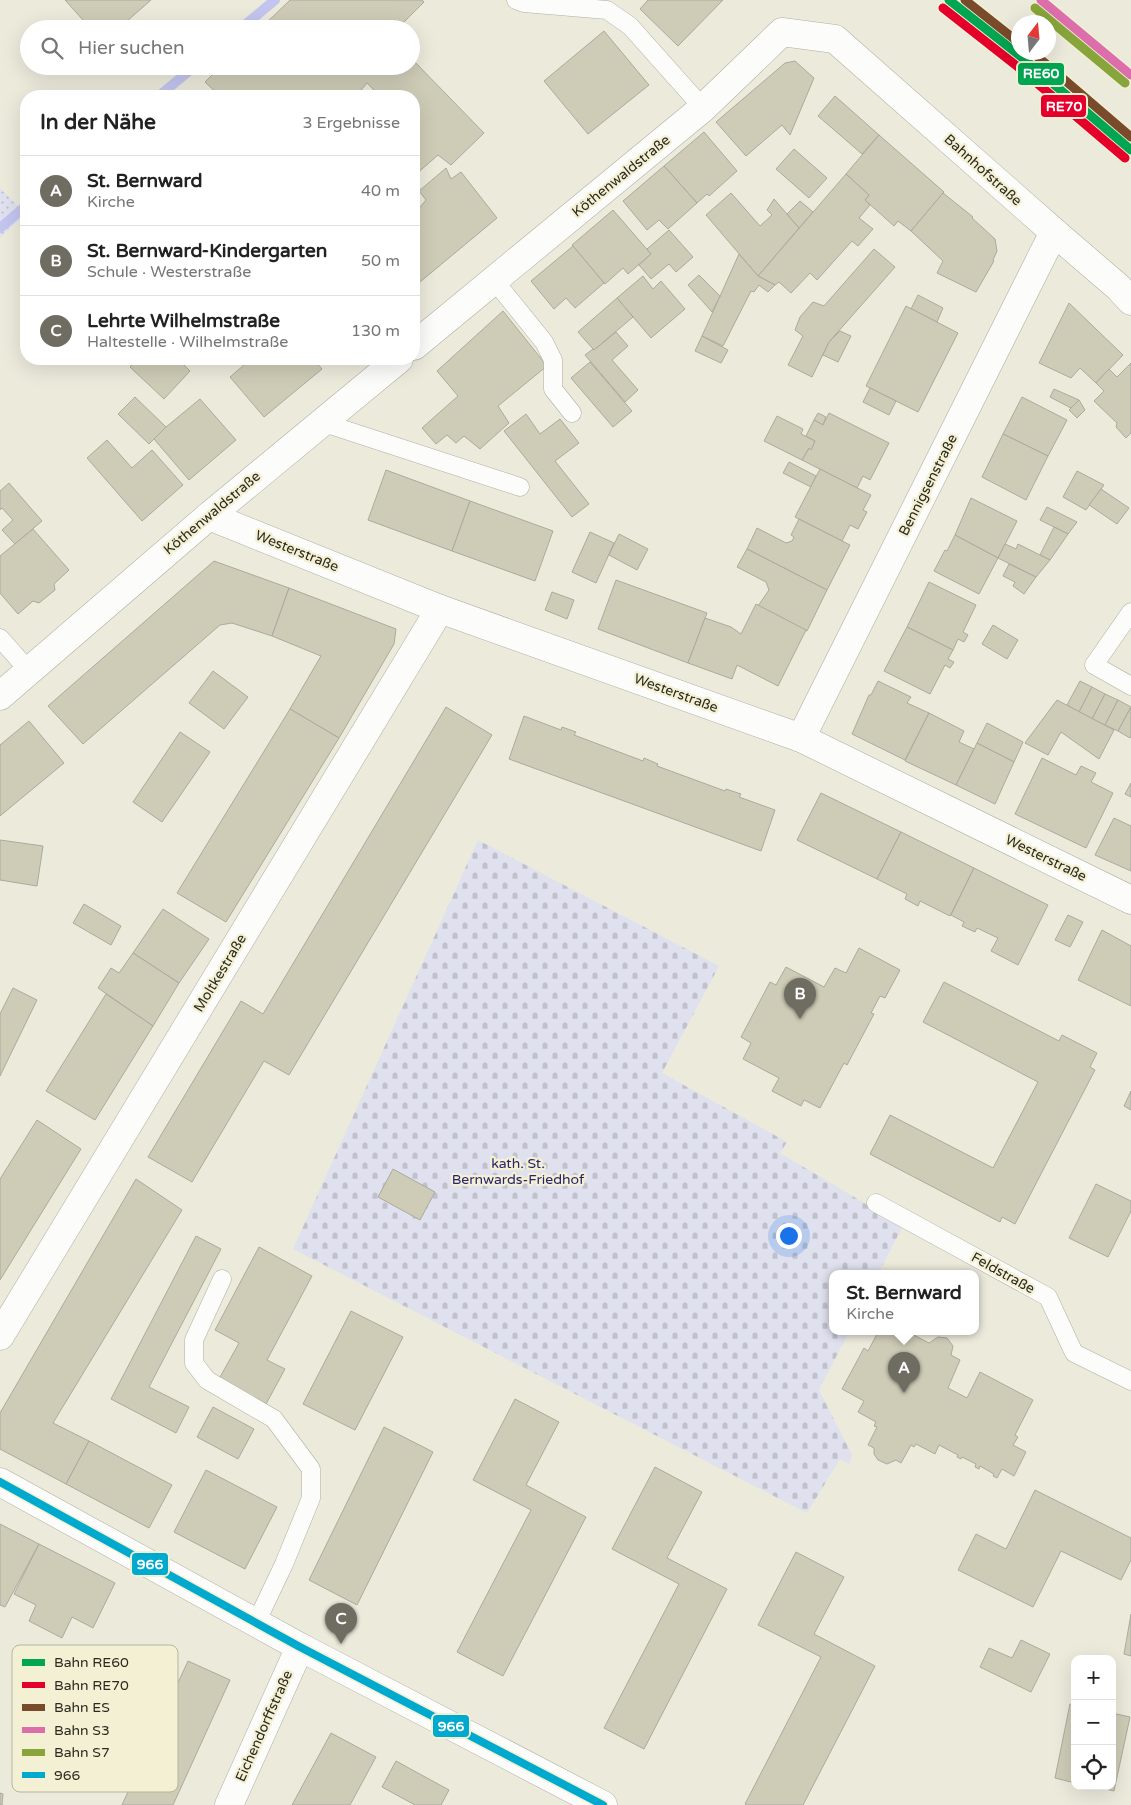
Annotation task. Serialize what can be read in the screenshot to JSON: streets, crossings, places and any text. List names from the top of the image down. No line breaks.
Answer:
{"streets":{"street":["Bahnhofstraße","Köthenwaldstraße","Bennigsenstraße","Westerstraße","Moltkestraße","Eichendorffstraße"],"lane":["Feldstraße"]},"crossings":[["Bahnhofstraße","Köthenwaldstraße"],["Bahnhofstraße","Bennigsenstraße"],["Köthenwaldstraße","Westerstraße"],["Bennigsenstraße","Westerstraße"],["Westerstraße","Moltkestraße"]],"parks":["kath. St. Bernwards-Friedhof"],"lines":["rail line RE60","rail line ES","rail line S3","rail line RE70","rail line S7","transit line 966"],"legend":["Bahn RE60","Bahn RE70","Bahn ES","Bahn S3","Bahn S7","966"],"north":"top","page":{"search":"Hier suchen","heading":["In der Nähe","3 Ergebnisse"],"list":[{"mark":"A","name":"St. Bernward","note":"Kirche","value":"40 m"},{"mark":"B","name":"St. Bernward-Kindergarten","note":"Schule · Westerstraße","value":"50 m"},{"mark":"C","name":"Lehrte Wilhelmstraße","note":"Haltestelle · Wilhelmstraße","value":"130 m"}],"pins":["B","A","C"],"popup":["St. Bernward","Kirche"],"map_buttons":["+","−"]}}
